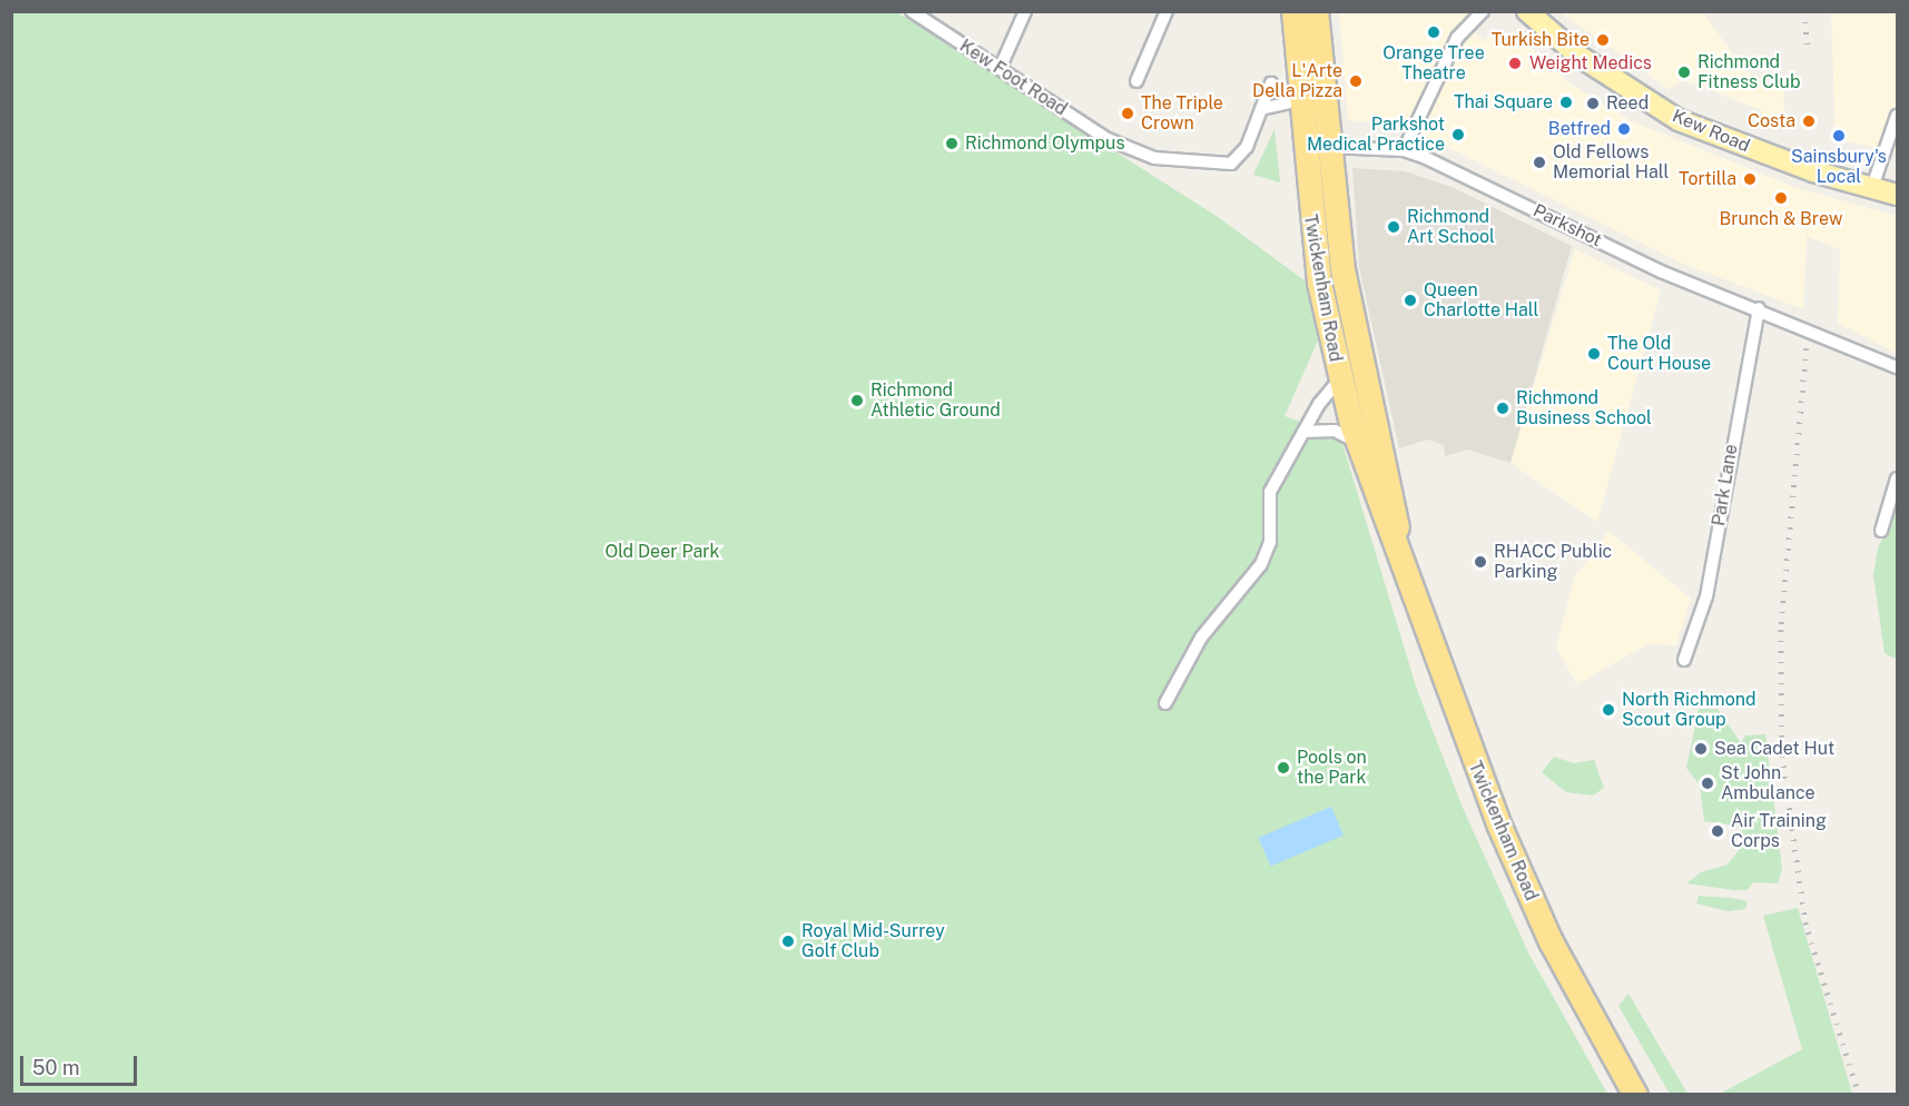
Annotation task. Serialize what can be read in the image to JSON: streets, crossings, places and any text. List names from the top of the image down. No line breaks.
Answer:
{"streets":{"highway":["Twickenham Road"],"main road":["Kew Road"],"street":["Kew Foot Road","Parkshot","Park Lane"]},"crossings":[["Parkshot","Twickenham Road"],["Parkshot","Park Lane"]],"parks":["Old Deer Park"],"places":["Orange Tree Theatre","Turkish Bite","Weight Medics","Richmond Fitness Club","L'Arte Della Pizza","Thai Square","Reed","The Triple Crown","Costa","Betfred","Parkshot Medical Practice","Sainsbury's Local","Richmond Olympus","Old Fellows Memorial Hall","Tortilla","Brunch & Brew","Richmond Art School","Queen Charlotte Hall","The Old Court House","Richmond Athletic Ground","Richmond Business School","RHACC Public Parking","North Richmond Scout Group","Sea Cadet Hut","Pools on the Park","St John Ambulance","Air Training Corps","Royal Mid-Surrey Golf Club"],"scale_bar":"50 m"}
